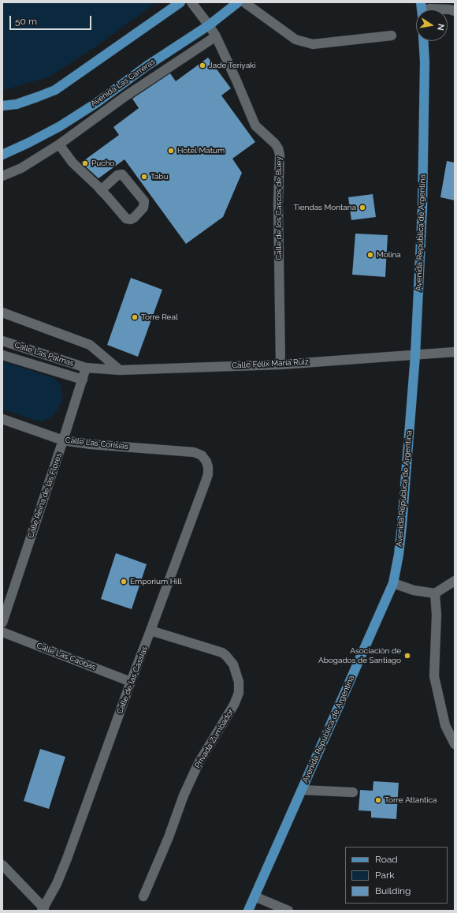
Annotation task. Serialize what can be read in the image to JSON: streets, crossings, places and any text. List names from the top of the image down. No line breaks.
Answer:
{"streets":{"main road":["Avenida Las Carreras","Avenida República de Argentina"],"street":["Calle de los Cascos de Buey","Calle Las Palmas","Calle Félix María Ruiz","Calle Las Corisias","Calle Reina de las Flores","Calle Las Caobas","Calle de las Cassias","Privada Zumbador"]},"crossings":[["Avenida Las Carreras","Calle de los Cascos de Buey"],["Calle de los Cascos de Buey","Calle Félix María Ruiz"],["Avenida República de Argentina","Calle Félix María Ruiz"],["Calle Las Palmas","Calle Félix María Ruiz"],["Calle Las Palmas","Calle Reina de las Flores"],["Calle Félix María Ruiz","Calle Reina de las Flores"],["Calle Las Corisias","Calle Reina de las Flores"],["Calle Las Corisias","Calle de las Cassias"],["Calle Las Caobas","Calle de las Cassias"],["Calle de las Cassias","Privada Zumbador"]],"places":["Jade Teriyaki","Hotel Matum","Pucho","Tabu","Tiendas Montana","Molina","Torre Real","Emporium Hill","Asociación de Abogados de Santiago","Torre Atlantica"],"legend":["Road","Park","Building"],"scale_bar":"50 m","north":"right"}
